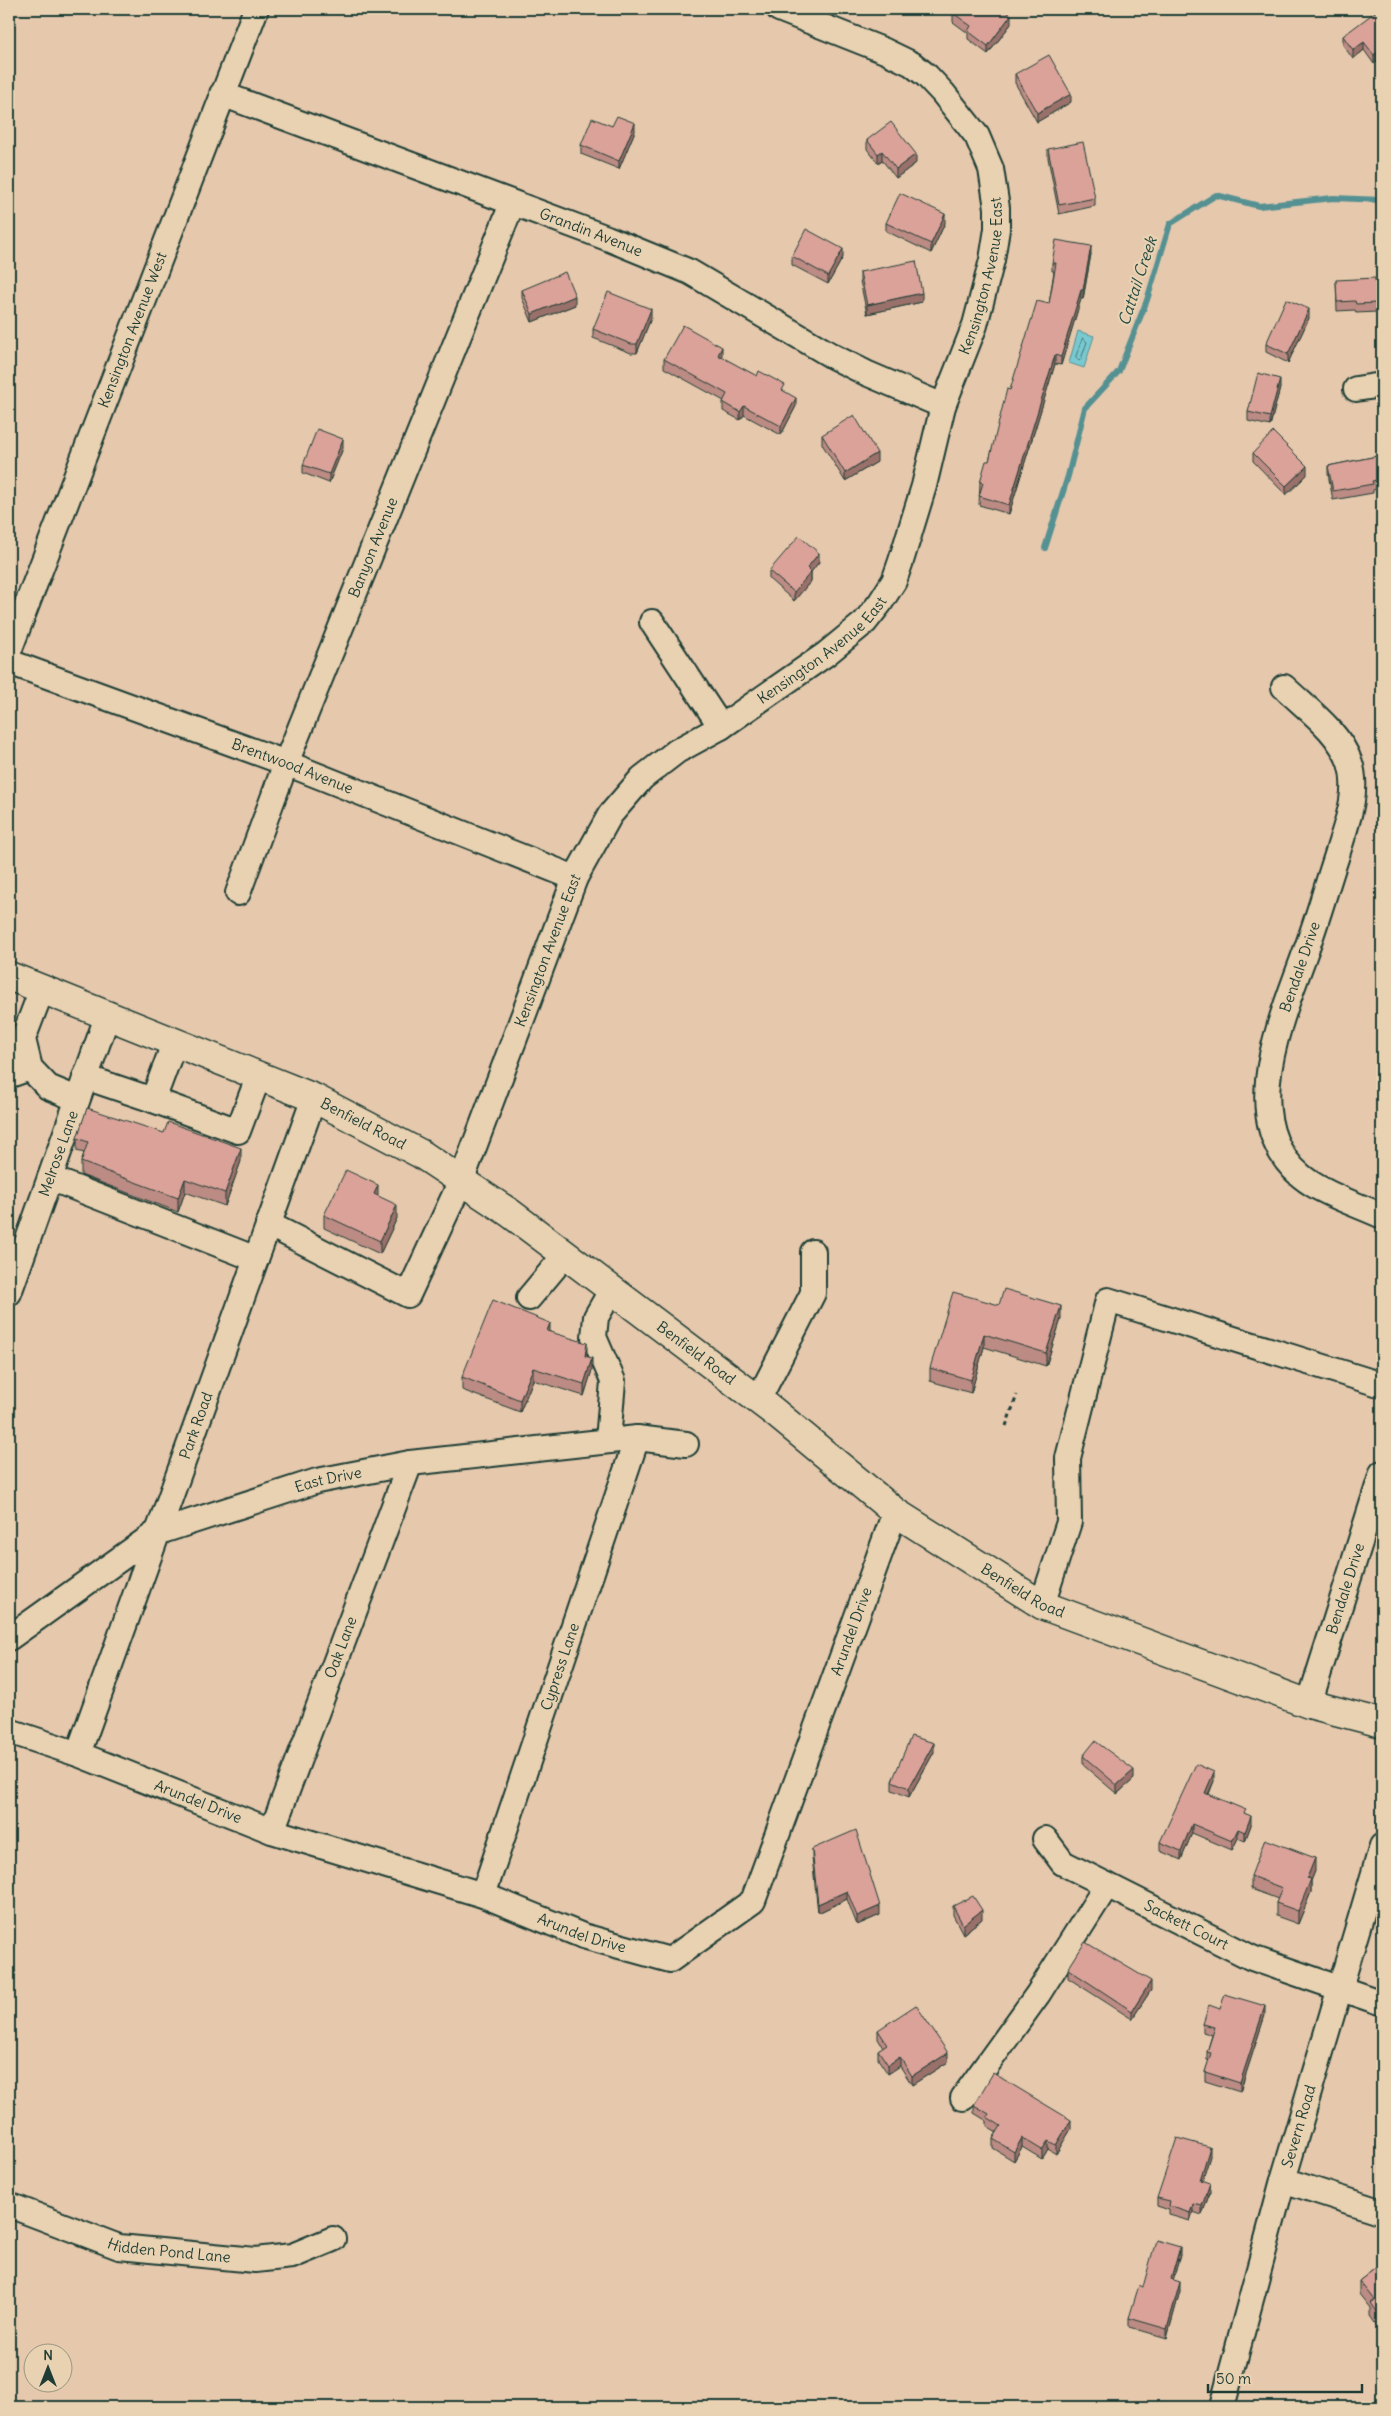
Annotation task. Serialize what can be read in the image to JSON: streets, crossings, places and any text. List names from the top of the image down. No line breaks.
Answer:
{"streets":{"main road":["Benfield Road"],"street":["Grandin Avenue","Kensington Avenue East","Kensington Avenue West","Banyon Avenue","Brentwood Avenue","Bendale Drive","Melrose Lane","Park Road","East Drive","Arundel Drive","Oak Lane","Cypress Lane","Sackett Court","Severn Road","Hidden Pond Lane"]},"crossings":[["Grandin Avenue","Kensington Avenue East"],["Grandin Avenue","Kensington Avenue West"],["Grandin Avenue","Banyon Avenue"],["Kensington Avenue East","Brentwood Avenue"],["Kensington Avenue East","Benfield Road"],["Kensington Avenue East","Park Road"],["Banyon Avenue","Brentwood Avenue"],["Bendale Drive","Benfield Road"],["Benfield Road","Melrose Lane"],["Benfield Road","Park Road"],["Benfield Road","Arundel Drive"],["Park Road","East Drive"],["Park Road","Arundel Drive"],["East Drive","Oak Lane"],["East Drive","Cypress Lane"],["Arundel Drive","Oak Lane"],["Arundel Drive","Cypress Lane"],["Sackett Court","Severn Road"]],"water":["Cattail Creek"],"scale_bar":"50 m","north":"top"}
